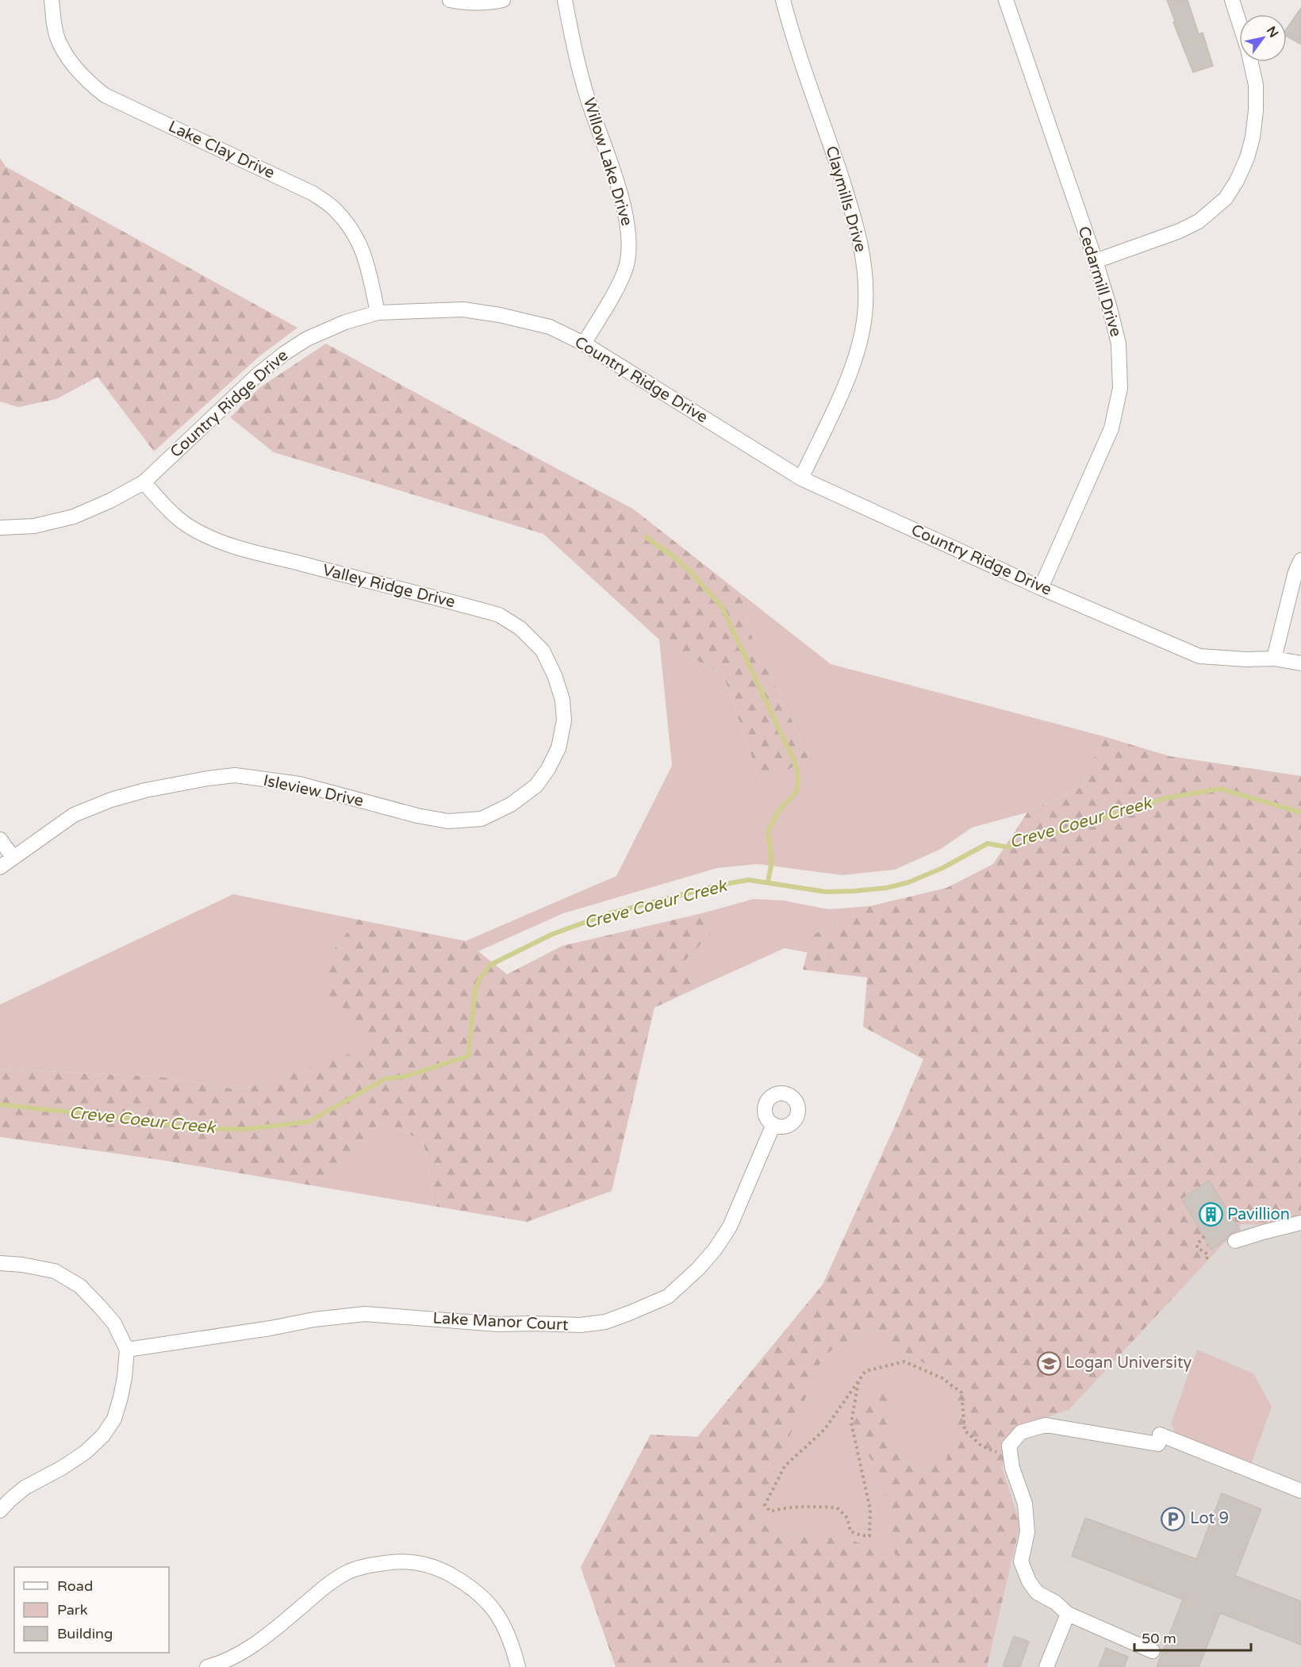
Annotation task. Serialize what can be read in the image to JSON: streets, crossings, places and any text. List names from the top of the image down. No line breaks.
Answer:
{"streets":{"street":["Lake Clay Drive","Willow Lake Drive","Claymills Drive","Cedarmill Drive","Country Ridge Drive","Valley Ridge Drive","Isleview Drive","Lake Manor Court"]},"crossings":[["Lake Clay Drive","Country Ridge Drive"],["Willow Lake Drive","Country Ridge Drive"],["Claymills Drive","Country Ridge Drive"],["Cedarmill Drive","Country Ridge Drive"],["Country Ridge Drive","Valley Ridge Drive"],["Valley Ridge Drive","Isleview Drive"]],"water":["Creve Coeur Creek"],"places":{"building":["Pavillion"],"school or university":["Logan University"],"parking":["Lot 9"]},"legend":["Road","Park","Building"],"scale_bar":"50 m","north":"top right"}
